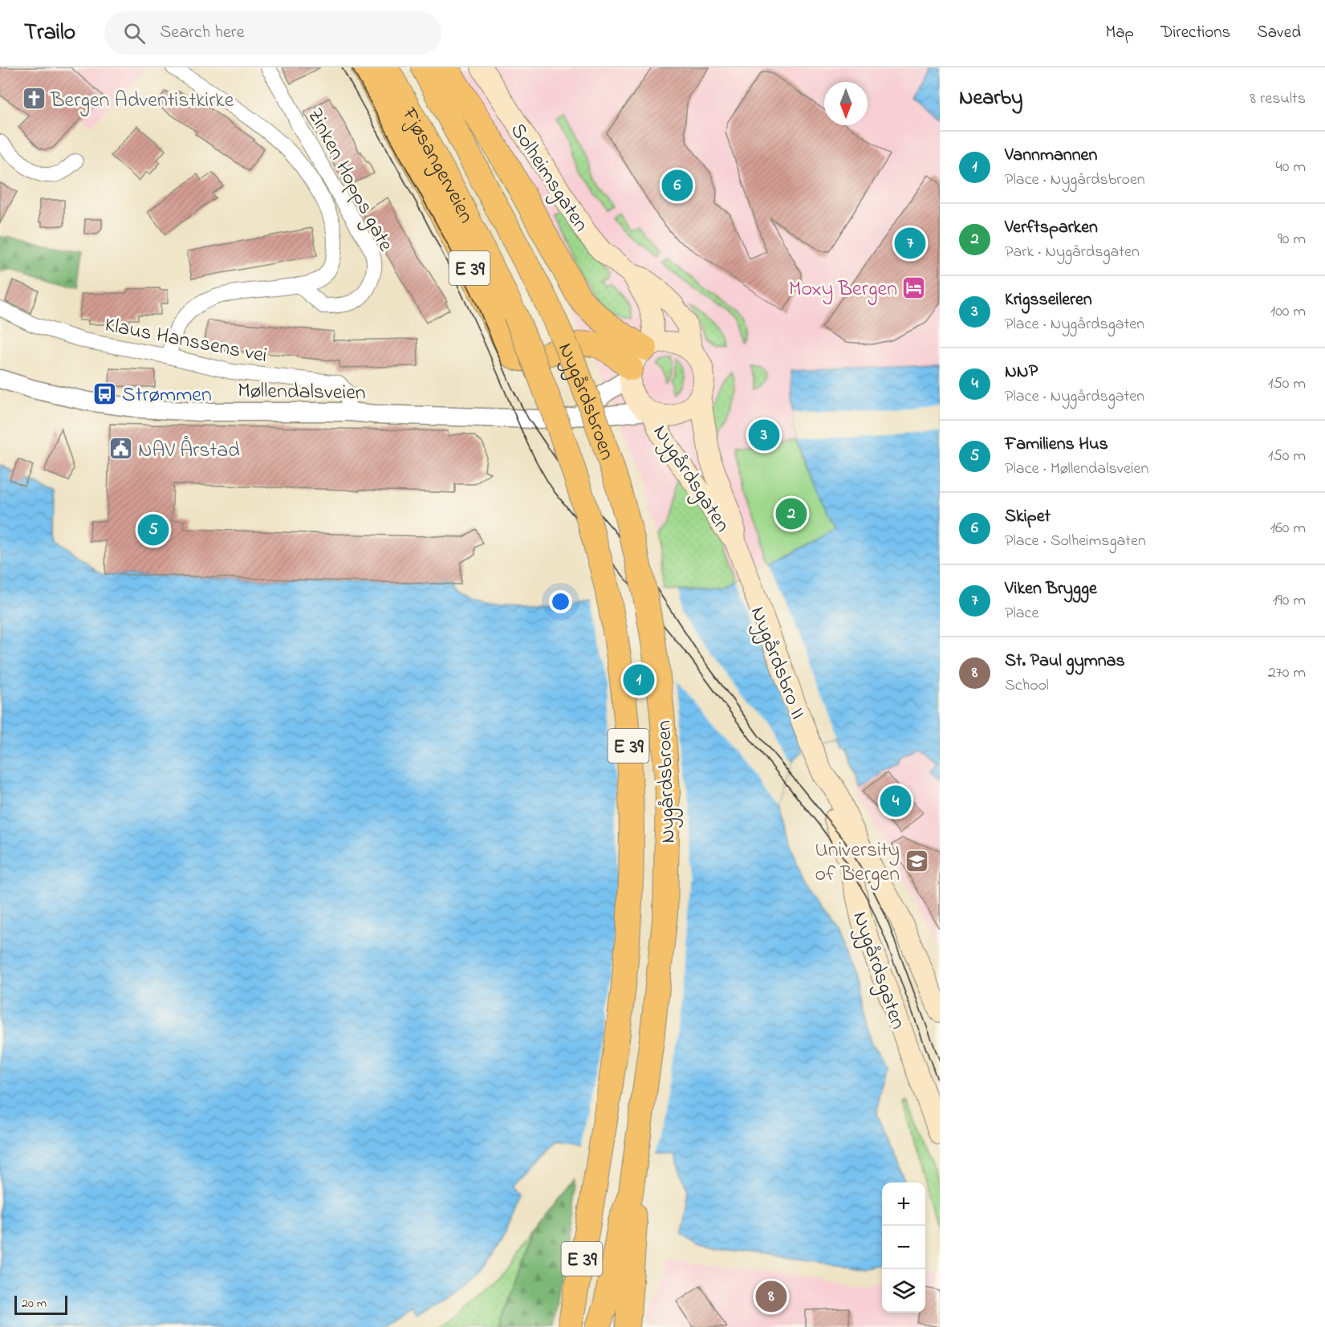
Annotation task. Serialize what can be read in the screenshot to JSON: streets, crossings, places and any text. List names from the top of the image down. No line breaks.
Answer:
{"streets":{"highway":["Fjøsangerveien","E 39","Nygårdsbroen"],"main road":["Solheimsgaten","Nygårdsgaten","Nygårdsbro II"],"street":["Zinken Hopps gate","Klaus Hanssens vei","Møllendalsveien"]},"crossings":[["Fjøsangerveien","Nygårdsbroen"],["Solheimsgaten","E 39"],["Solheimsgaten","Møllendalsveien"],["Solheimsgaten","Nygårdsgaten"],["E 39","Møllendalsveien"],["E 39","Nygårdsbroen"],["E 39","Nygårdsgaten"],["Klaus Hanssens vei","Møllendalsveien"],["Møllendalsveien","Nygårdsgaten"],["Nygårdsgaten","Nygårdsbro II"]],"places":{"church":["Bergen Adventistkirke"],"hotel":["Moxy Bergen"],"bus stop":["Strømmen"],"public building":["NAV Årstad"],"school or university":["University of Bergen"]},"scale_bar":"20 m","north":"bottom","page":{"header":"Trailo","search":"Search here","nav":["Map","Directions","Saved"],"heading":["Nearby","8 results"],"list":[{"mark":"1","name":"Vannmannen","note":"Place · Nygårdsbroen","value":"40 m"},{"mark":"2","name":"Verftsparken","note":"Park · Nygårdsgaten","value":"90 m"},{"mark":"3","name":"Krigsseileren","note":"Place · Nygårdsgaten","value":"100 m"},{"mark":"4","name":"NNP","note":"Place · Nygårdsgaten","value":"150 m"},{"mark":"5","name":"Familiens Hus","note":"Place · Møllendalsveien","value":"150 m"},{"mark":"6","name":"Skipet","note":"Place · Solheimsgaten","value":"160 m"},{"mark":"7","name":"Viken Brygge","note":"Place","value":"190 m"},{"mark":"8","name":"St. Paul gymnas","note":"School","value":"270 m"}],"pins":["6","7","3","2","5","1","4","8"],"map_buttons":["+","−"],"scale":"20 m"}}
